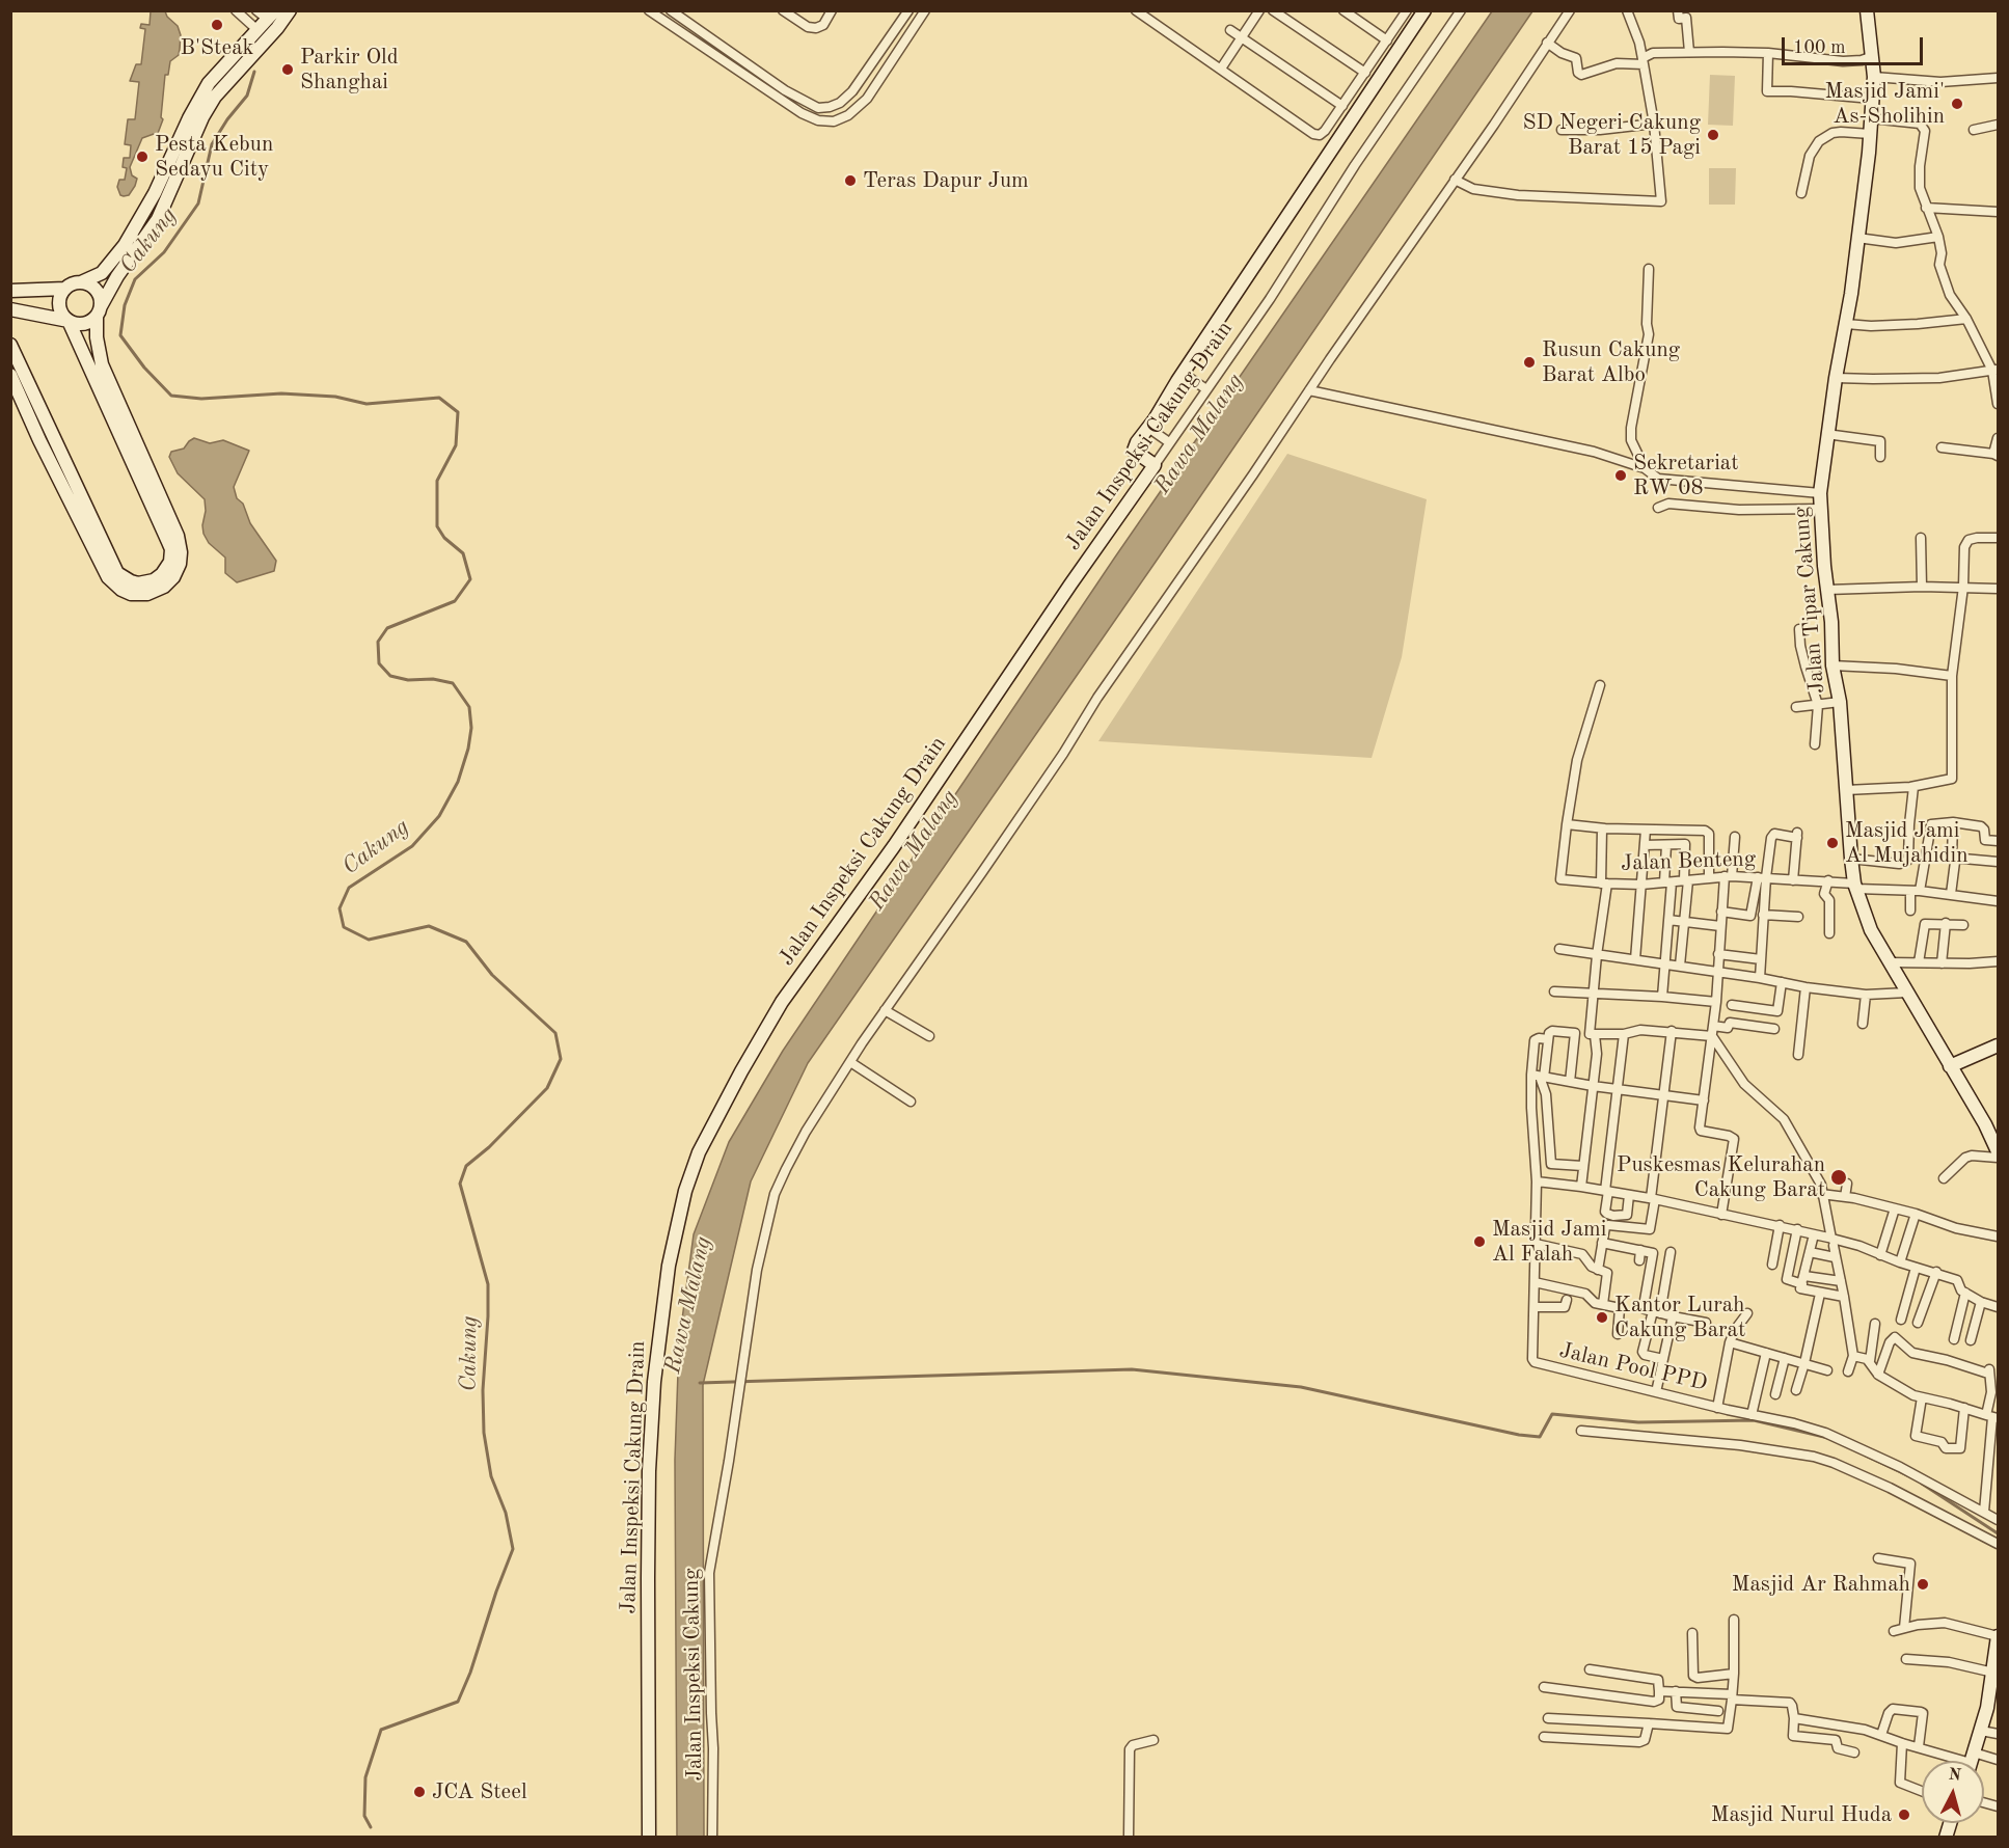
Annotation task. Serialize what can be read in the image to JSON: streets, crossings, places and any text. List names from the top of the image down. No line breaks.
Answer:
{"streets":{"street":["Jalan Inspeksi Cakung Drain","Jalan Tipar Cakung","Jalan Benteng","Jalan Pool PPD","Jalan Inspeksi Cakung"]},"crossings":[["Jalan Tipar Cakung","Jalan Benteng"]],"water":["Cakung","Rawa Malang"],"places":["B'Steak","Parkir Old Shanghai","Masjid Jami' As-Sholihin","SD Negeri Cakung Barat 15 Pagi","Pesta Kebun Sedayu City","Teras Dapur Jum","Rusun Cakung Barat Albo","Sekretariat RW 08","Masjid Jami Al Mujahidin","Puskesmas Kelurahan Cakung Barat","Masjid Jami Al Falah","Kantor Lurah Cakung Barat","Masjid Ar Rahmah","JCA Steel","Masjid Nurul Huda"],"scale_bar":"100 m","north":"top"}
